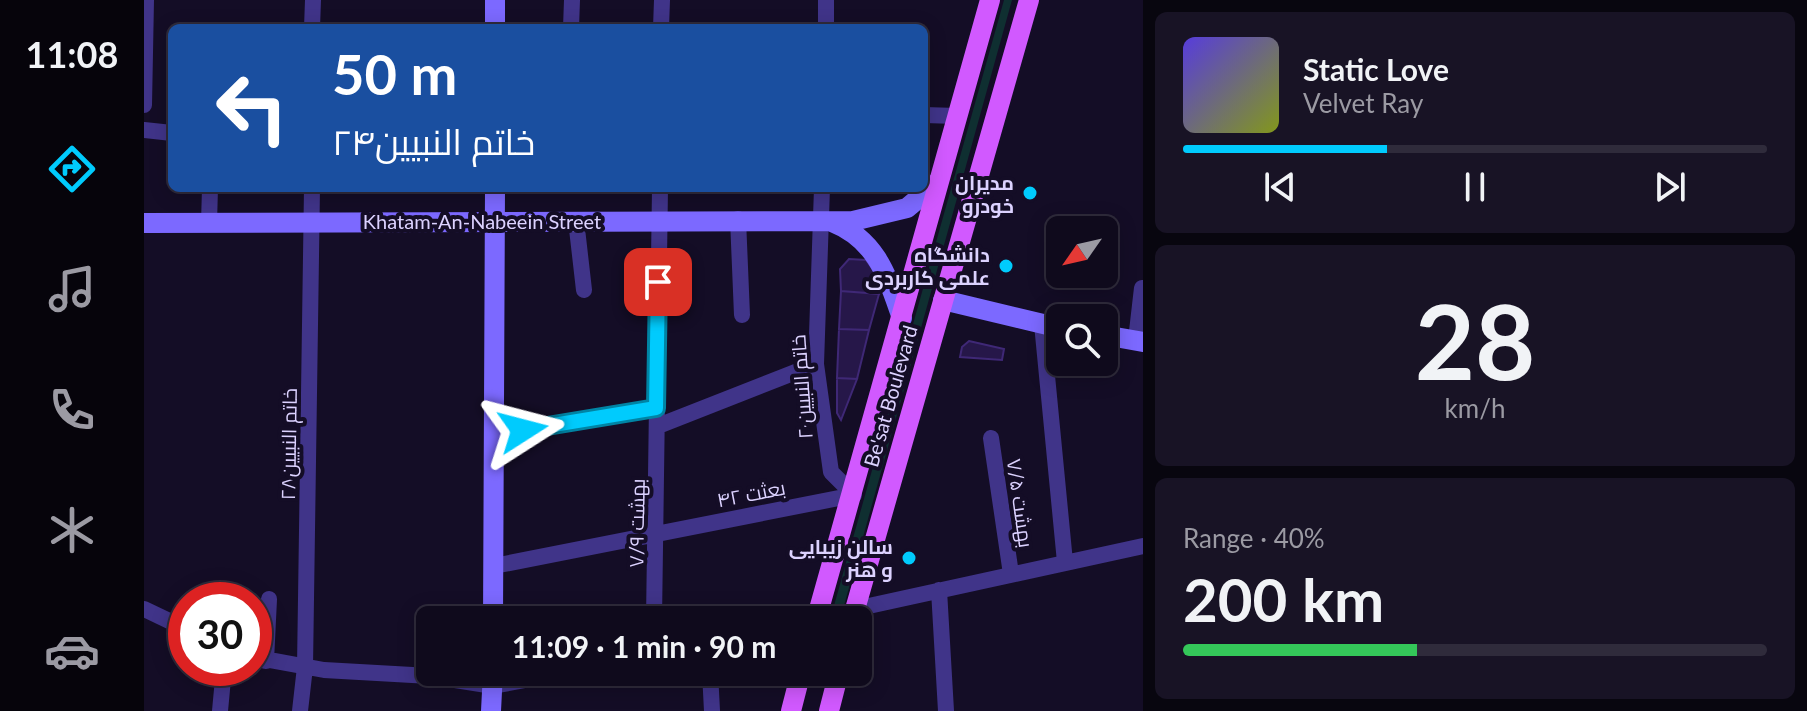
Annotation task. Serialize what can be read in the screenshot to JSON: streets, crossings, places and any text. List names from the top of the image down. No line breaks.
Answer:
{"streets":{"main road":["Be'sat Boulevard"],"street":["Khatam-An-Nabeein Street","خاتم النبیین۲۰","خاتم النبیین۲۸","بعثت ۴۲","بهشت ۷/۵","بهشت ۷/۹"]},"crossings":[["Khatam-An-Nabeein Street","خاتم النبیین۲۰"],["Khatam-An-Nabeein Street","Be'sat Boulevard"],["Khatam-An-Nabeein Street","خاتم النبیین۲۸"],["Khatam-An-Nabeein Street","بهشت ۷/۹"],["خاتم النبیین۲۰","Be'sat Boulevard"],["خاتم النبیین۲۰","بعثت ۴۲"],["Be'sat Boulevard","بعثت ۴۲"],["بعثت ۴۲","بهشت ۷/۹"]],"places":["مدیران خودرو","دانشگاه علمی کاربردی","سالن زیبایی و هنر"],"north":"bottom left","page":{"tabs":"11:08","turn":["50 m","خاتم النبیین۲۴"],"song":["Static Love","Velvet Ray"],"tile":[["28","km/h"],["Range · 40%","200 km"]],"limit":"30","trip":"11:09 · 1 min · 90 m"}}
